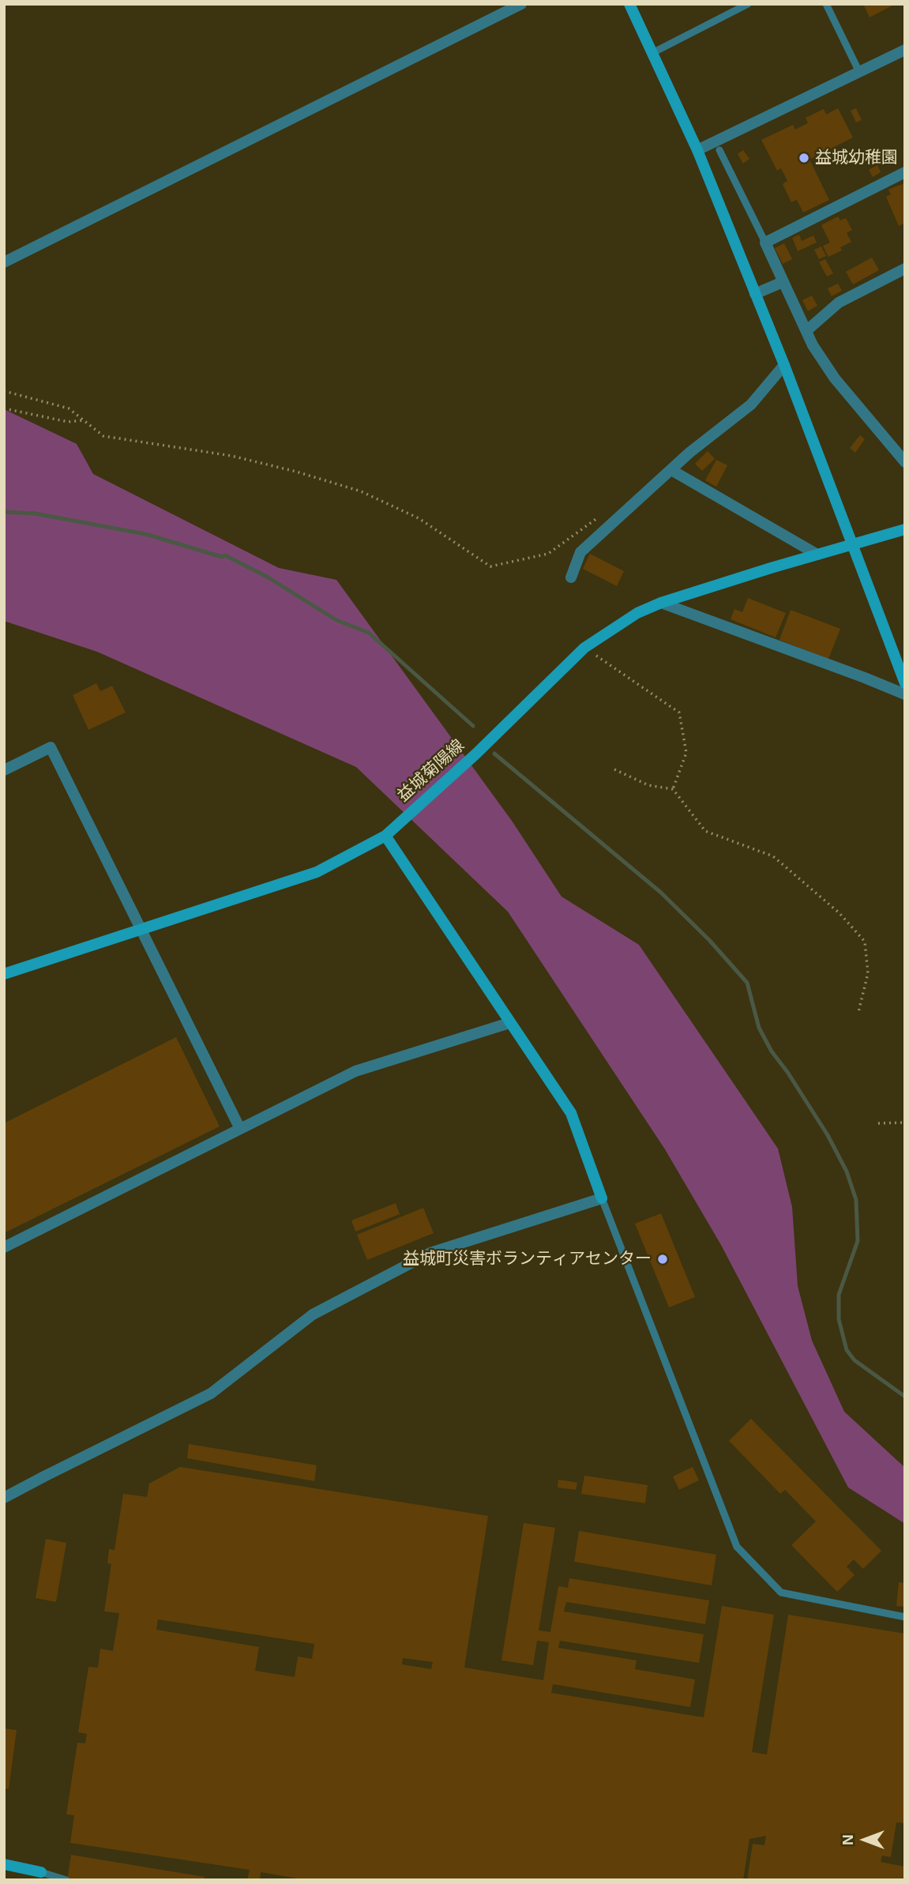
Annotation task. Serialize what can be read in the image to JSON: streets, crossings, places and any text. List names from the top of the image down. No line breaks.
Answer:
{"streets":{"street":["益城菊陽線"]},"places":["益城幼稚園","益城町災害ボランティアセンター"],"north":"left"}
